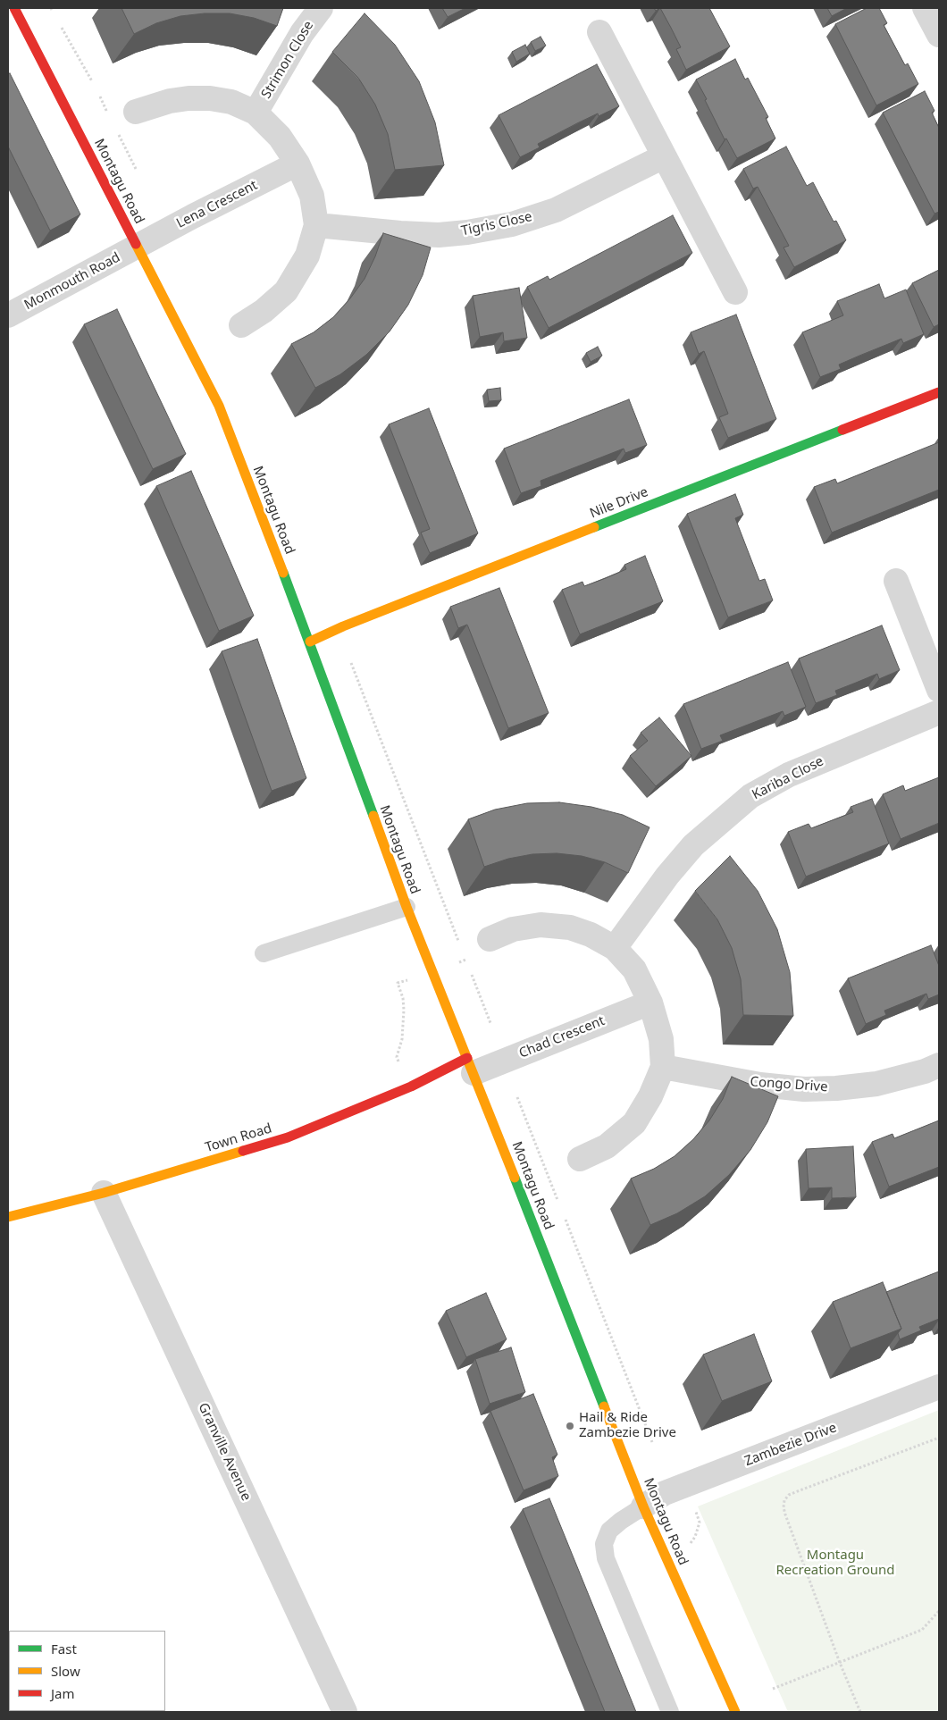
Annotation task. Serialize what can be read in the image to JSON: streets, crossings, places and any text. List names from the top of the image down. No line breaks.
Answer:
{"streets":{"main road":["Montagu Road","Nile Drive","Town Road"],"street":["Strimon Close","Lena Crescent","Tigris Close","Monmouth Road","Kariba Close","Chad Crescent","Congo Drive","Zambezie Drive","Granville Avenue"]},"crossings":[["Montagu Road","Lena Crescent"],["Montagu Road","Monmouth Road"],["Montagu Road","Nile Drive"],["Montagu Road","Chad Crescent"],["Montagu Road","Town Road"],["Montagu Road","Zambezie Drive"],["Lena Crescent","Monmouth Road"],["Chad Crescent","Town Road"],["Town Road","Granville Avenue"]],"parks":["Montagu Recreation Ground"],"places":["Hail & Ride Zambezie Drive"],"legend":["Fast","Slow","Jam"]}
